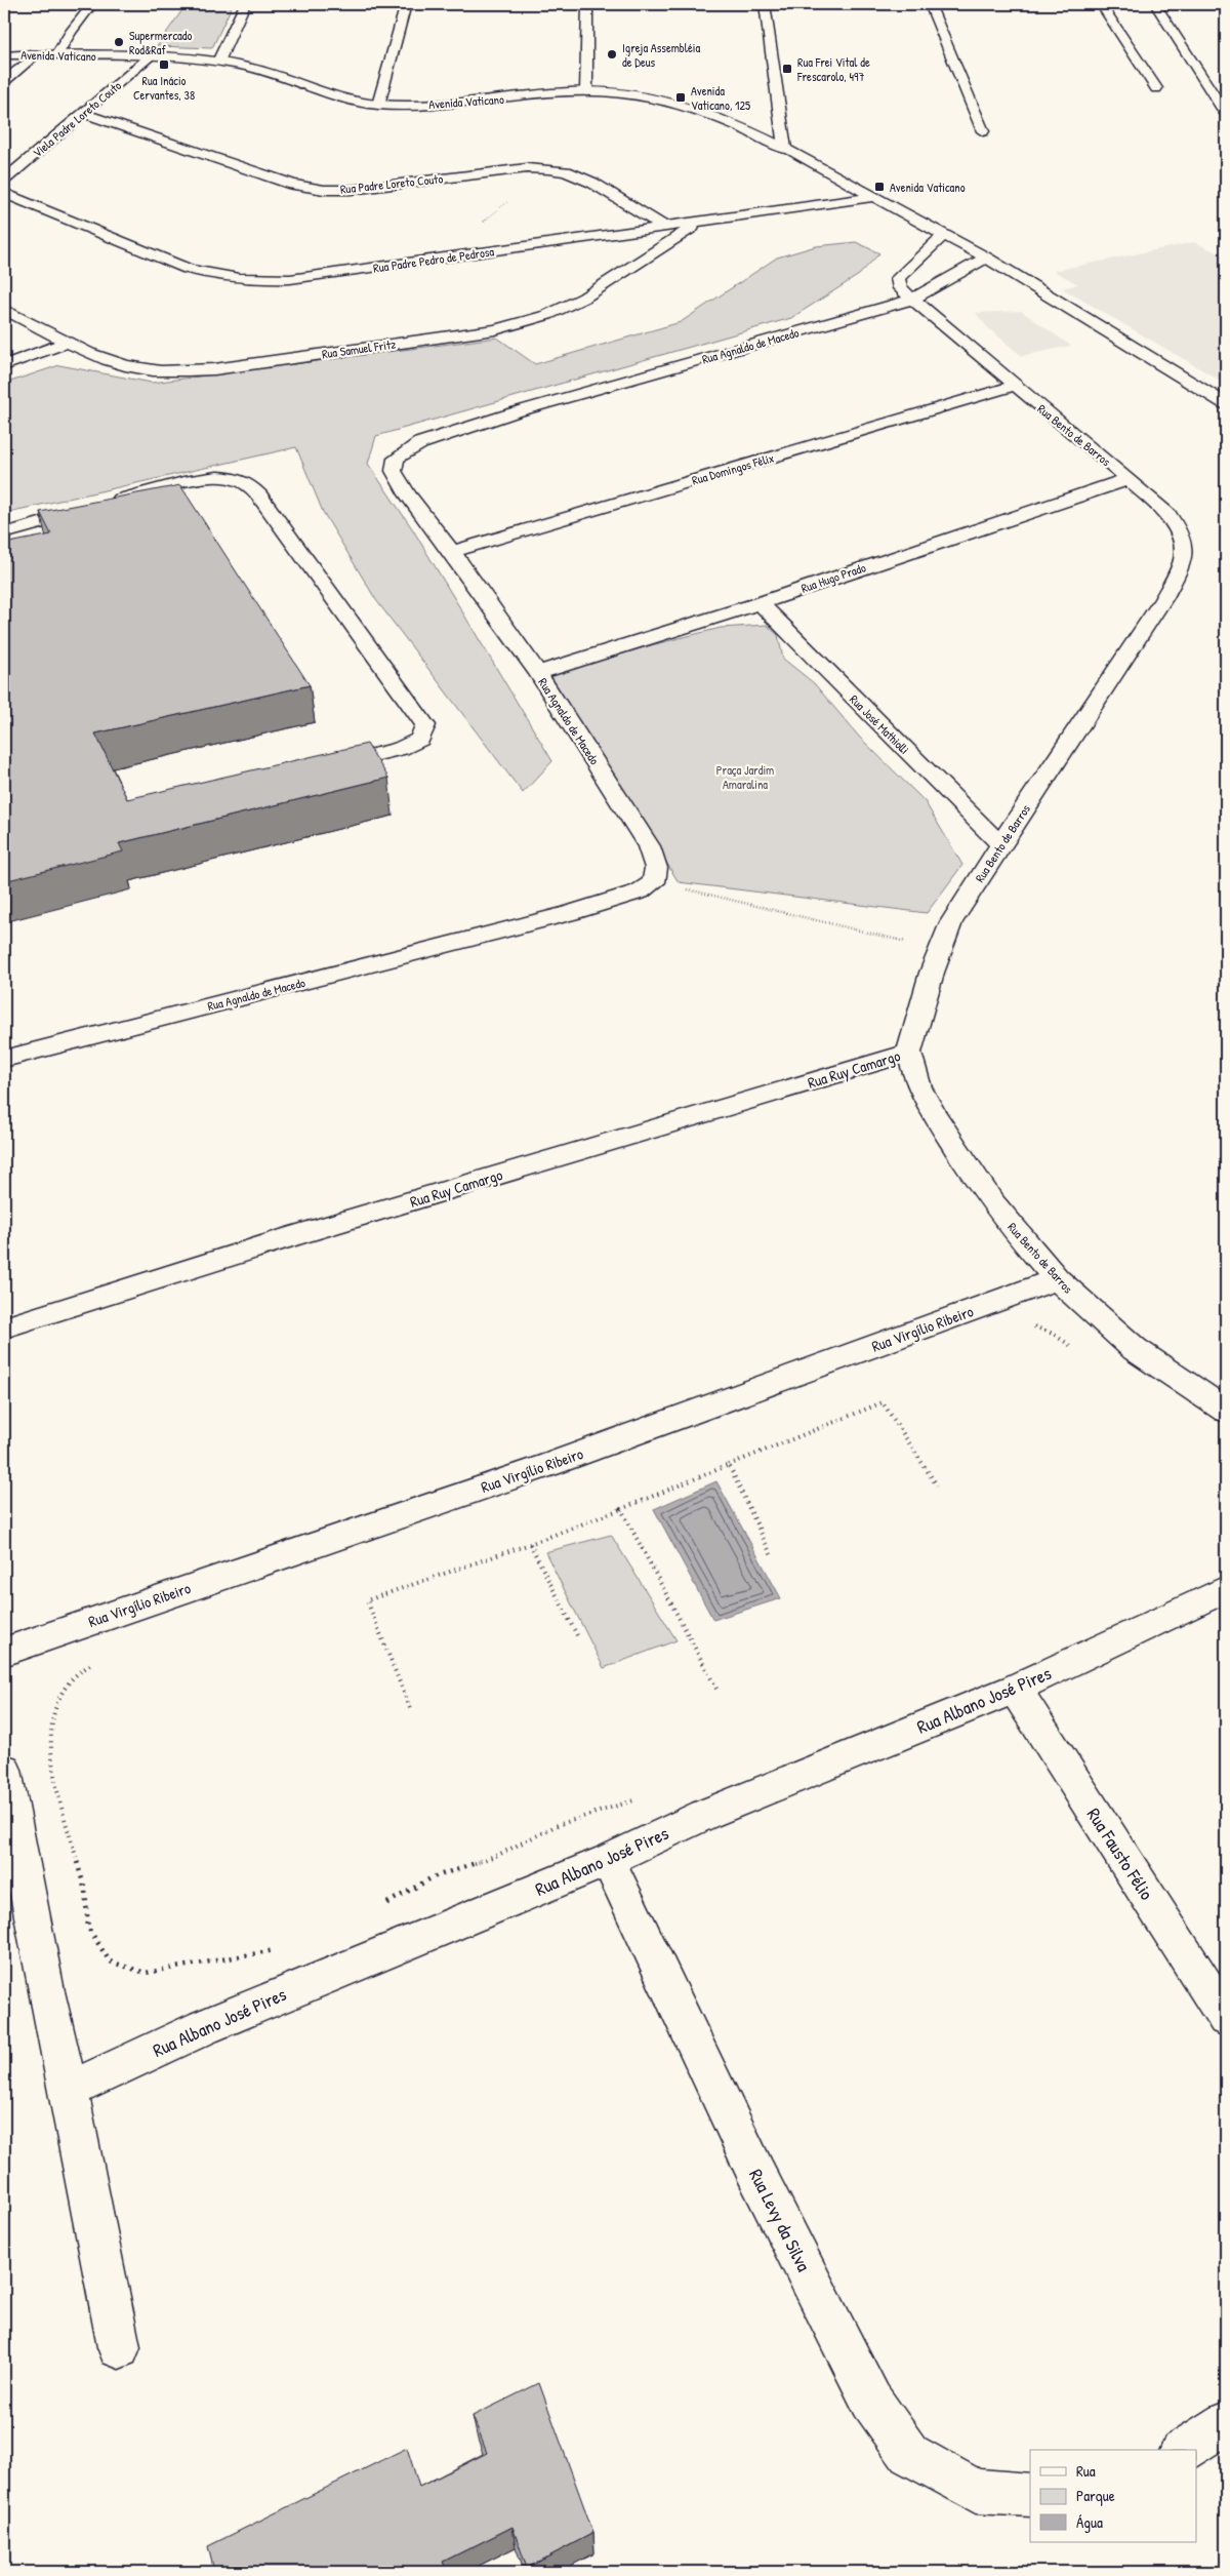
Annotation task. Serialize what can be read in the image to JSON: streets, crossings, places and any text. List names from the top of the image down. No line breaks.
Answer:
{"streets":{"street":["Avenida Vaticano","Viela Padre Loreto Couto","Rua Padre Loreto Couto","Rua Padre Pedro de Pedrosa","Rua Agnaldo de Macedo","Rua Samuel Fritz","Rua Bento de Barros","Rua Domingos Félix","Rua Hugo Prado","Rua José Mathiolli","Rua Ruy Camargo","Rua Virgílio Ribeiro","Rua Albano José Pires","Rua Fausto Félio","Rua Levy da Silva"]},"crossings":[["Avenida Vaticano","Viela Padre Loreto Couto"],["Avenida Vaticano","Rua Padre Pedro de Pedrosa"],["Avenida Vaticano","Rua Bento de Barros"],["Viela Padre Loreto Couto","Rua Padre Loreto Couto"],["Rua Padre Loreto Couto","Rua Padre Pedro de Pedrosa"],["Rua Padre Pedro de Pedrosa","Rua Samuel Fritz"],["Rua Agnaldo de Macedo","Rua Bento de Barros"],["Rua Agnaldo de Macedo","Rua Domingos Félix"],["Rua Agnaldo de Macedo","Rua Hugo Prado"],["Rua Bento de Barros","Rua Domingos Félix"],["Rua Bento de Barros","Rua Hugo Prado"],["Rua Bento de Barros","Rua José Mathiolli"],["Rua Bento de Barros","Rua Ruy Camargo"],["Rua Bento de Barros","Rua Virgílio Ribeiro"],["Rua Hugo Prado","Rua José Mathiolli"],["Rua Albano José Pires","Rua Fausto Félio"],["Rua Albano José Pires","Rua Levy da Silva"]],"parks":["Praça Jardim Amaralina"],"places":{"other":["Supermercado Rod&Raf","Igreja Assembléia de Deus"],"transit":["Rua Inácio Cervantes, 38","Rua Frei Vital de Frescarolo, 497","Avenida Vaticano, 125","Avenida Vaticano"]},"legend":["Rua","Parque","Água"]}
